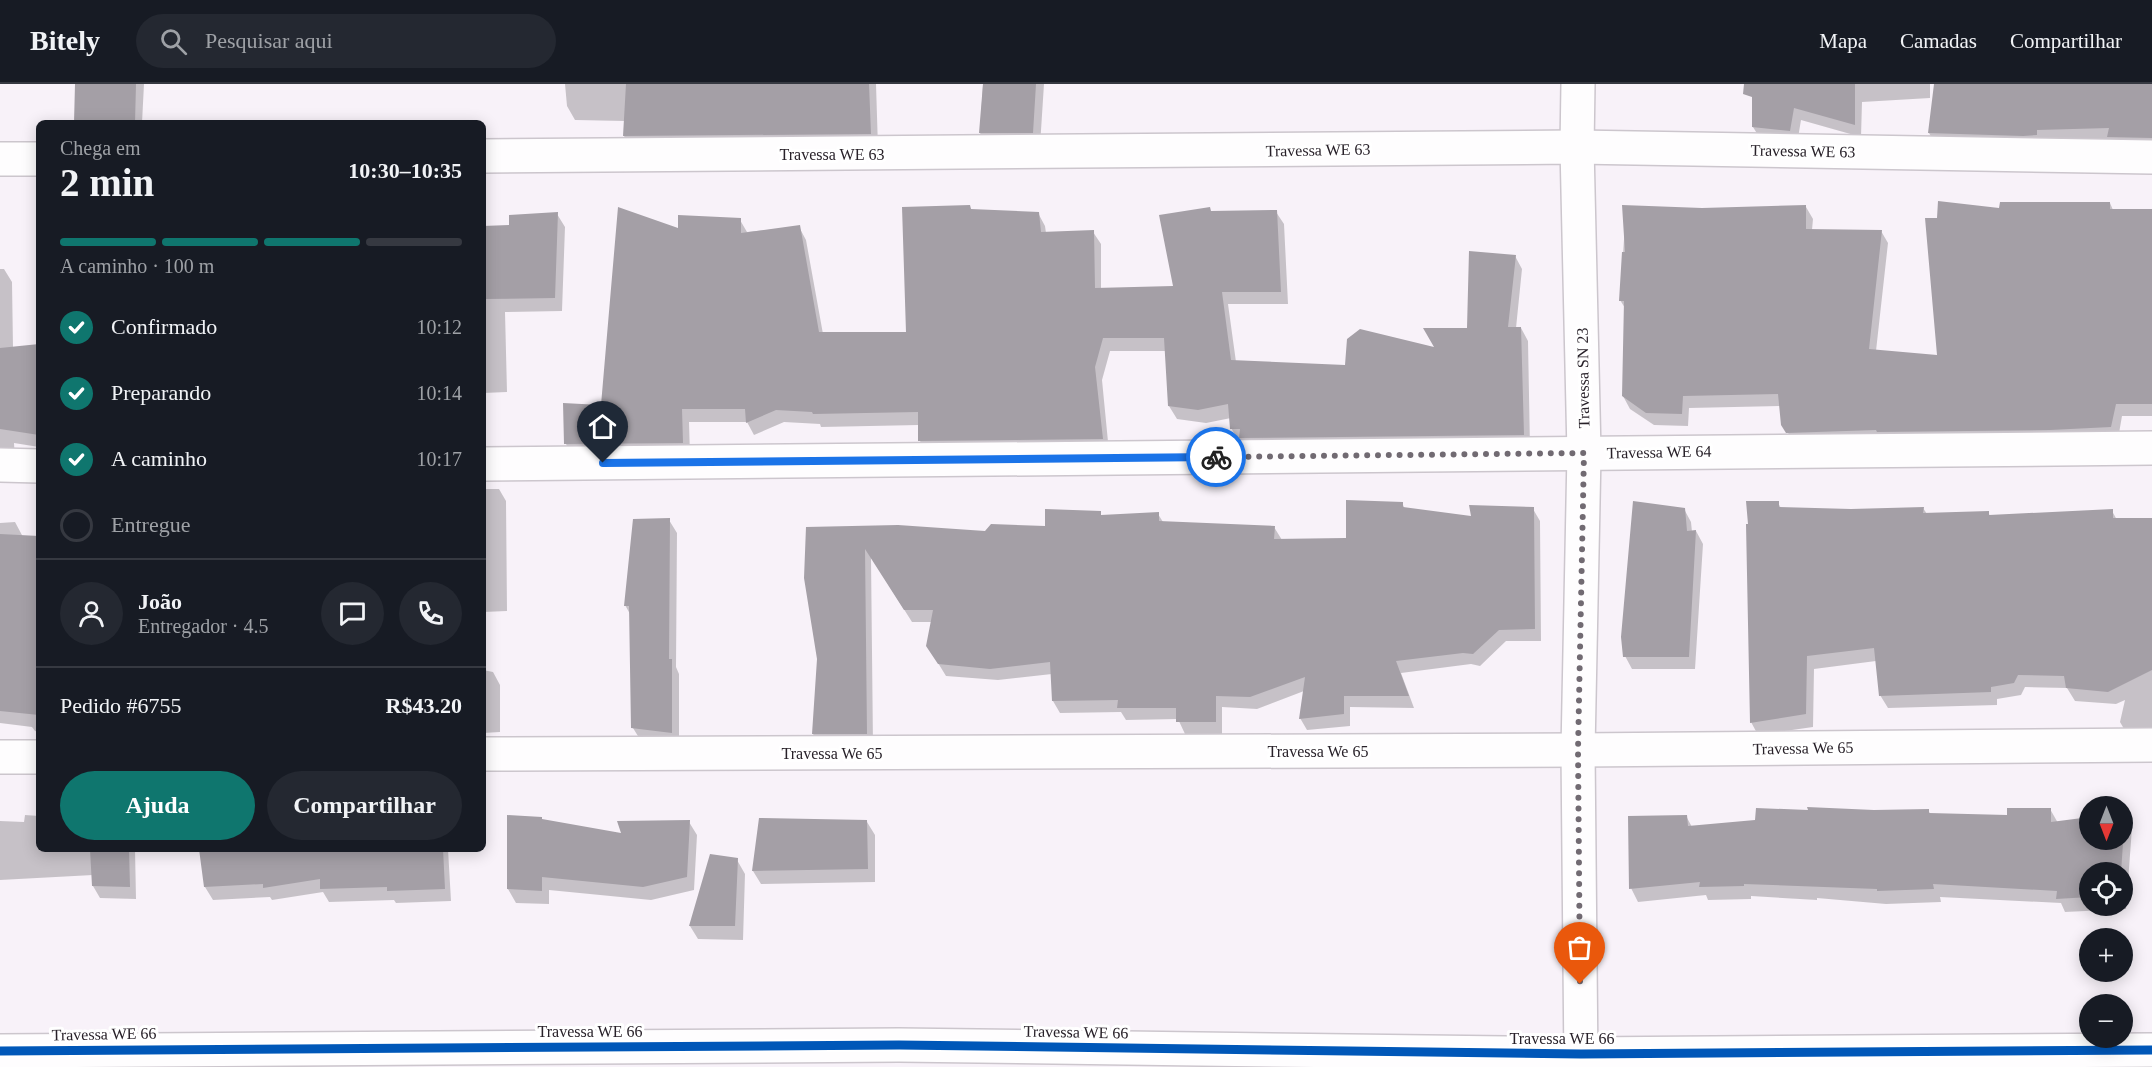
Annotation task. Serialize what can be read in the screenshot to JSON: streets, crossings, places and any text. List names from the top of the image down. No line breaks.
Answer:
{"streets":{"street":["Travessa WE 63","Travessa SN 23","Travessa WE 64","Travessa We 65","Travessa WE 66"]},"crossings":[["Travessa WE 63","Travessa SN 23"],["Travessa SN 23","Travessa WE 64"],["Travessa SN 23","Travessa We 65"],["Travessa SN 23","Travessa WE 66"]],"north":"bottom","page":{"header":"Bitely","search":"Pesquisar aqui","nav":["Mapa","Camadas","Compartilhar"],"heading":["2 min","Chega em","10:30–10:35"],"panel":["João","Entregador · 4.5","Pedido #6755","R$43.20"],"bar":"A caminho · 100 m","list":[["Confirmado","10:12"],["Preparando","10:14"],["A caminho","10:17"],"Entregue"],"buttons":["Ajuda","Compartilhar"],"map_buttons":["+","−"]}}
